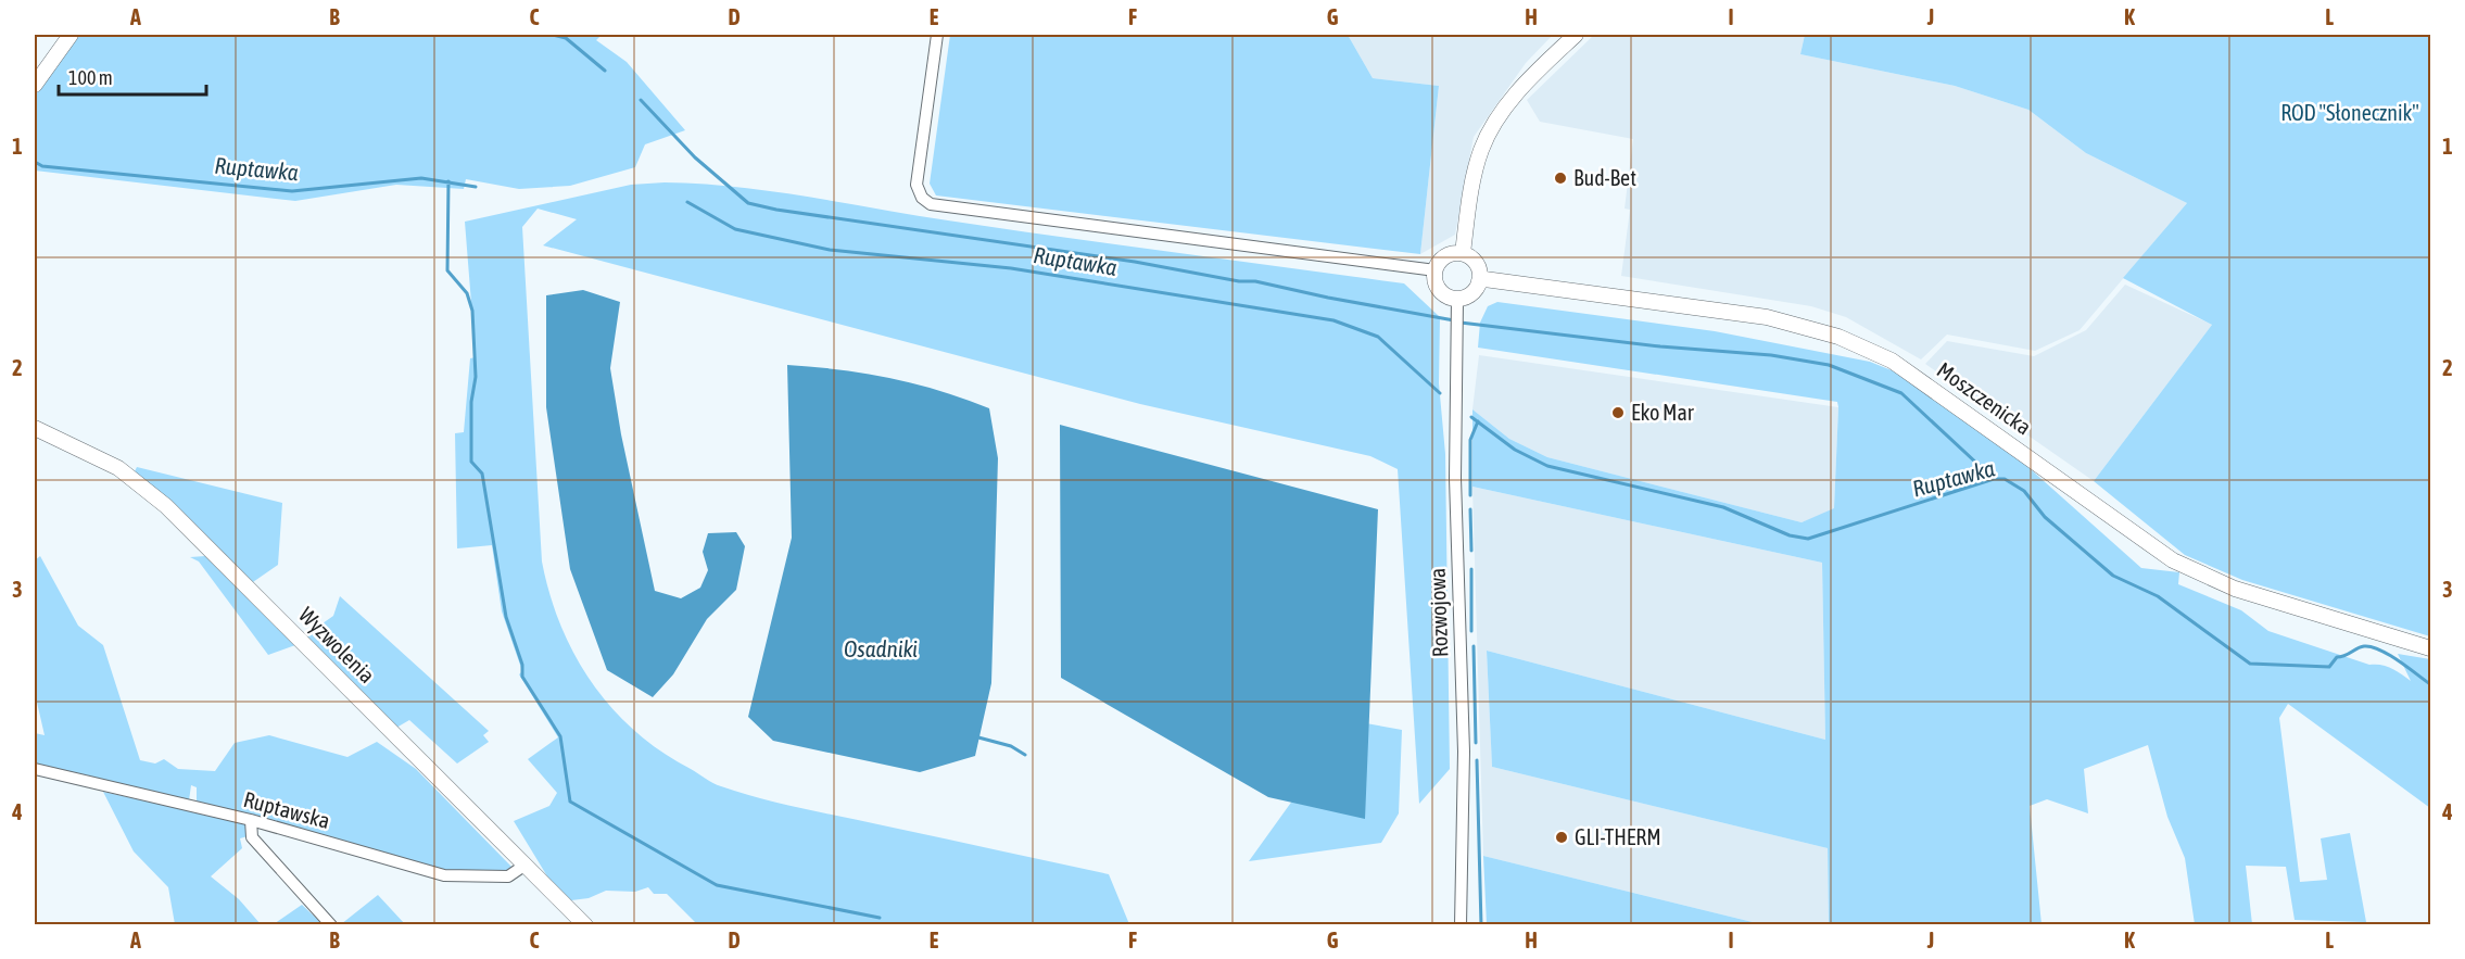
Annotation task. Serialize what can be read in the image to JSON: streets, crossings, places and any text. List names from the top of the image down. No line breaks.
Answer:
{"streets":{"street":["Moszczenicka","Rozwojowa","Wyzwolenia","Ruptawska"]},"crossings":[["Moszczenicka","Rozwojowa"],["Wyzwolenia","Ruptawska"]],"water":["Ruptawka","Osadniki"],"parks":["ROD \"Słonecznik\""],"places":["Bud-Bet","Eko Mar","GLI-THERM"],"scale_bar":"100 m","grid":{"columns":["A","B","C","D","E","F","G","H","I","J","K","L"],"rows":["1","2","3","4"]}}
